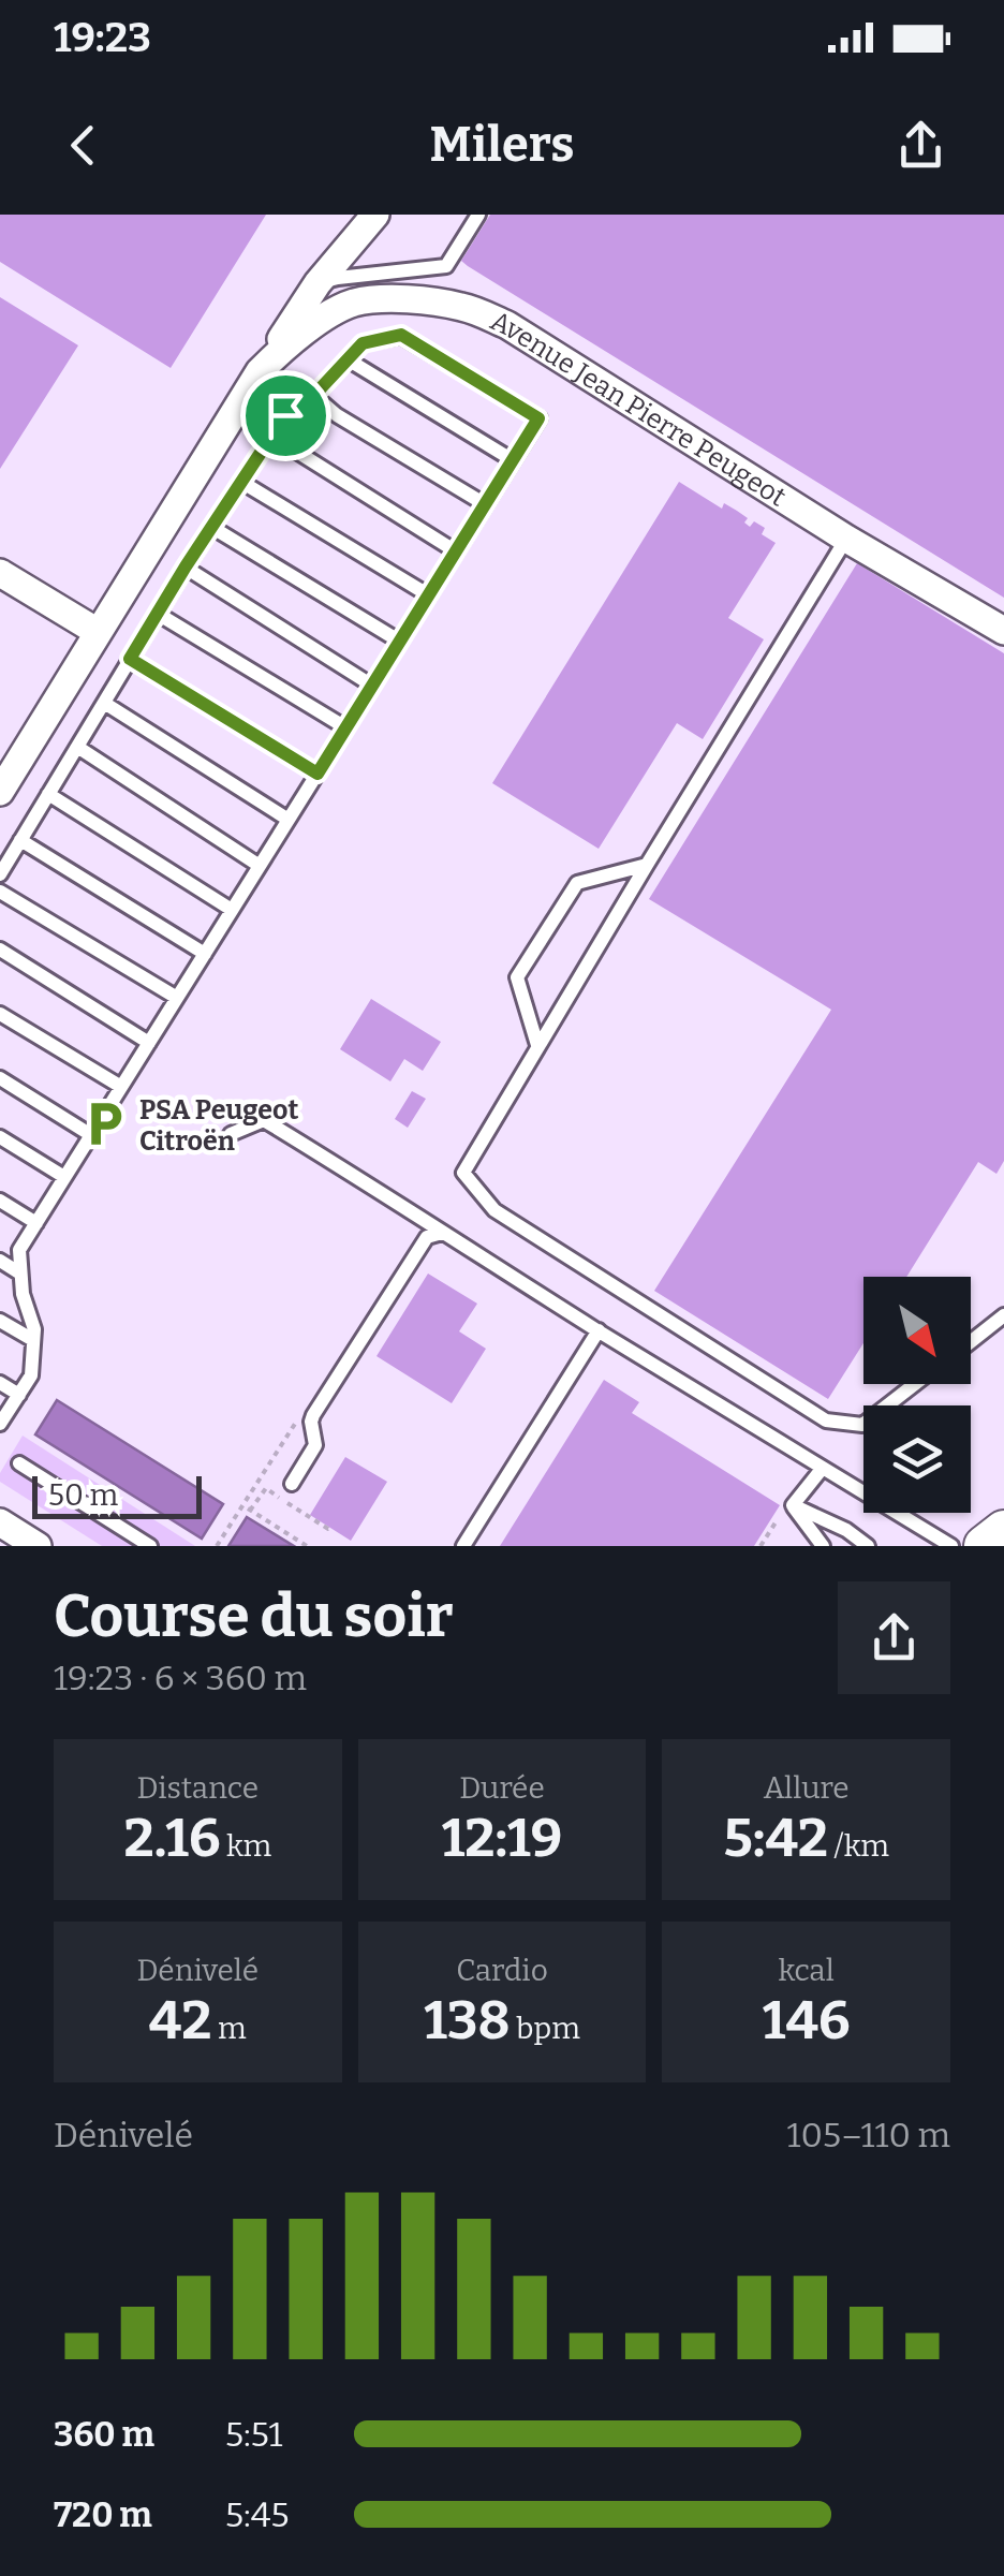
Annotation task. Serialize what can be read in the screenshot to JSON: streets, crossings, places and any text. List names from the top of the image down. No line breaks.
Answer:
{"streets":{"street":["Avenue Jean Pierre Peugeot"]},"places":{"parking":["PSA Peugeot Citroën"]},"scale_bar":"50 m","north":"bottom right","page":{"status":"19:23","header":"Milers","scale":"50 m","heading":["Course du soir","19:23 · 6 × 360 m"],"stats":[["Distance","2.16 km"],["Durée","12:19"],["Allure","5:42 /km"],["Dénivelé","42 m"],["Cardio","138 bpm"],["kcal","146"]],"chart":["Dénivelé","105–110 m"],"list":[{"name":"360 m","note":"5:51"},{"name":"720 m","note":"5:45"}]}}
